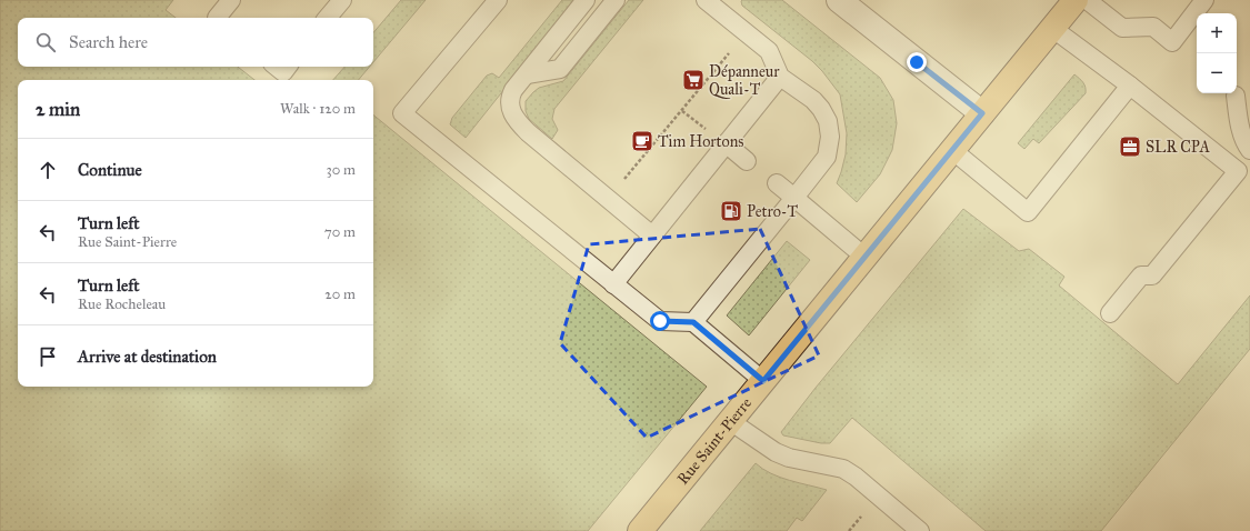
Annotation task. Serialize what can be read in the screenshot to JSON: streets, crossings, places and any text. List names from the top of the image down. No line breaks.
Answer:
{"streets":{"main road":["Rue Saint-Pierre"]},"places":{"supermarket":["Dépanneur Quali-T"],"cafe":["Tim Hortons"],"office":["SLR CPA"],"fuel station":["Petro-T"]},"page":{"map_buttons":["+","−"],"search":"Search here","heading":["2 min","Walk · 120 m"],"list":[["Continue","30 m"],["Turn left","Rue Saint-Pierre","70 m"],["Turn left","Rue Rocheleau","20 m"],"Arrive at destination"]}}
